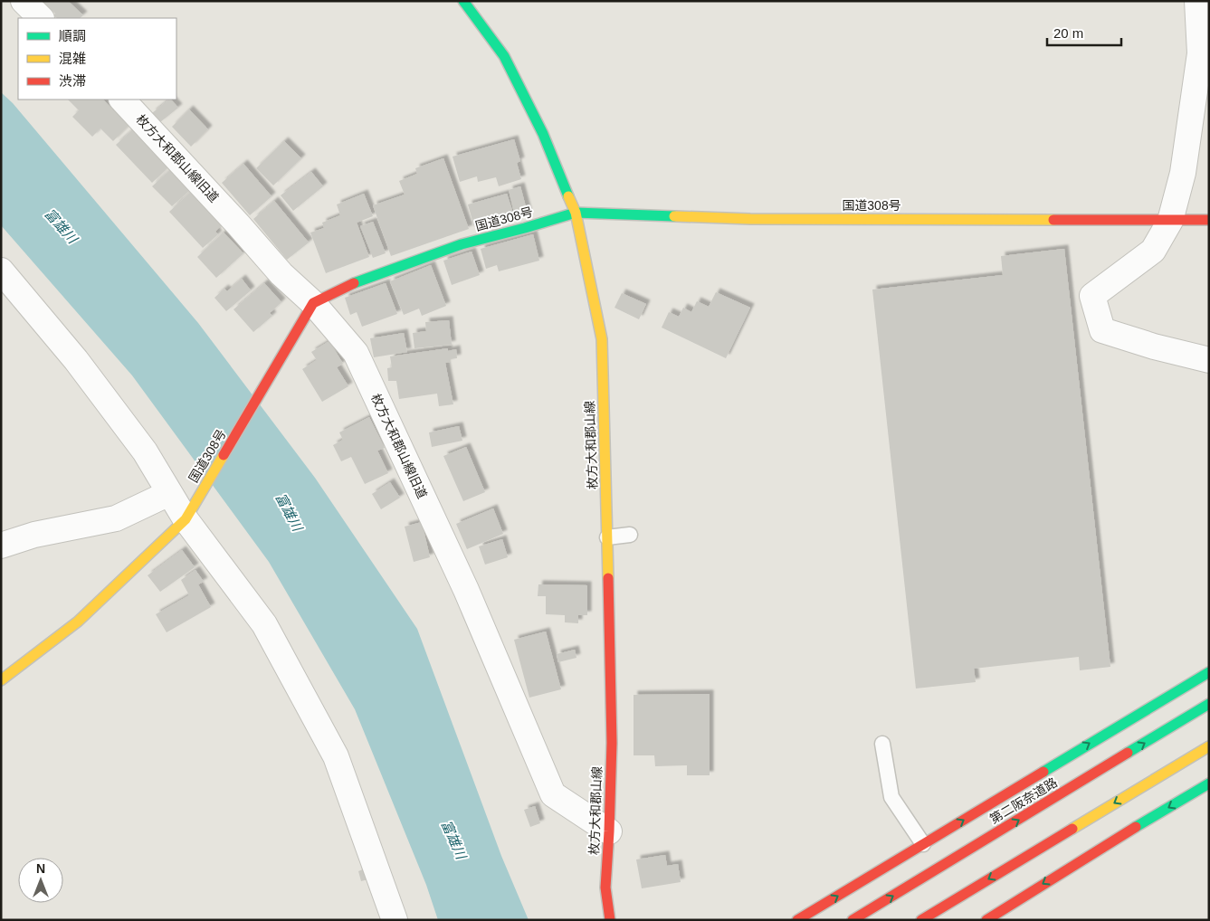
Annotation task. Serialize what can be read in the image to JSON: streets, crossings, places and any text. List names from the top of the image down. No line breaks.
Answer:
{"streets":{"main road":["国道308号","枚方大和郡山線","第二阪奈道路"],"street":["枚方大和郡山線旧道"]},"crossings":[["枚方大和郡山線旧道","国道308号"],["枚方大和郡山線旧道","枚方大和郡山線"],["国道308号","枚方大和郡山線"]],"water":["富雄川"],"legend":["順調","混雑","渋滞"],"scale_bar":"20 m","north":"top"}
